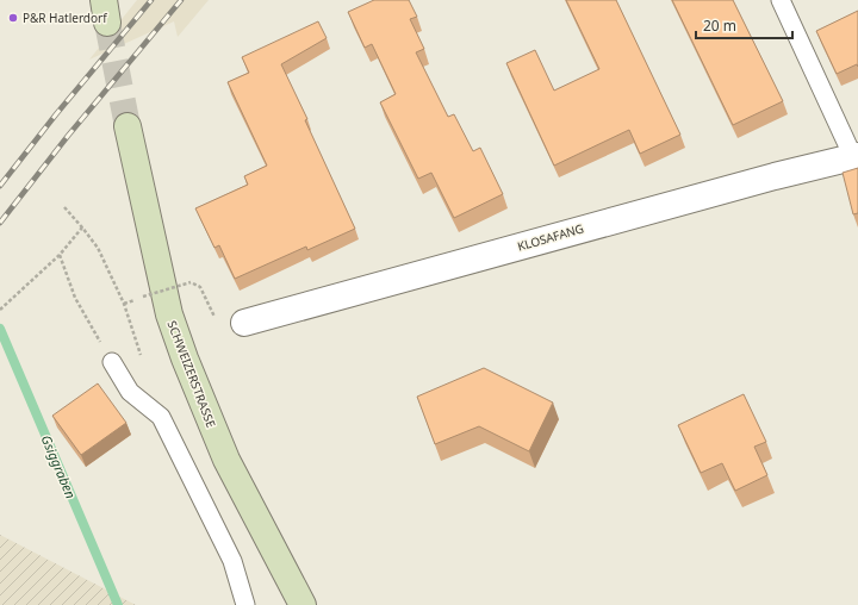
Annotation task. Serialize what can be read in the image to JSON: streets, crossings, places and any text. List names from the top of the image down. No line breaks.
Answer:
{"streets":{"street":["KLOSAFANG","SCHWEIZERSTRASSE"]},"water":["Gsiggraben"],"places":["P&R Hatlerdorf"],"scale_bar":"20 m"}
